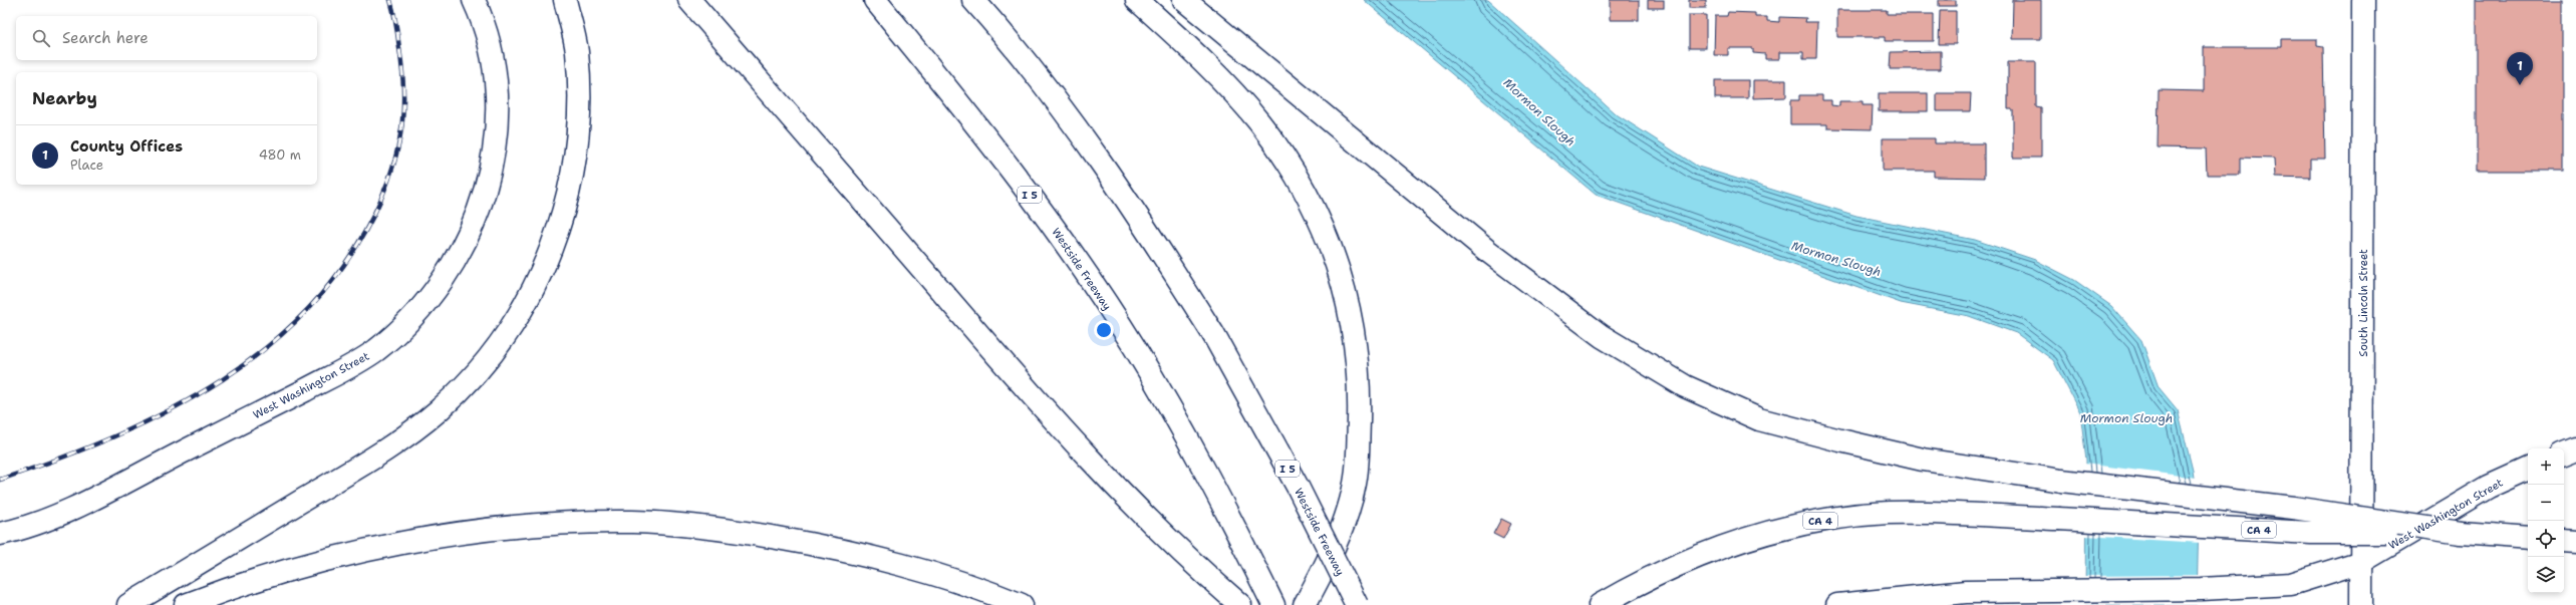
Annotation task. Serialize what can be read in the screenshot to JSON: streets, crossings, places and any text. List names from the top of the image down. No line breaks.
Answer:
{"streets":{"main road":["I 5","Westside Freeway","South Lincoln Street","West Washington Street","CA 4"]},"crossings":[["South Lincoln Street","West Washington Street"]],"water":["Mormon Slough"],"page":{"search":"Search here","pins":"1","heading":"Nearby","list":[{"mark":"1","name":"County Offices","note":"Place","value":"480 m"}],"map_buttons":["+","−"]}}
